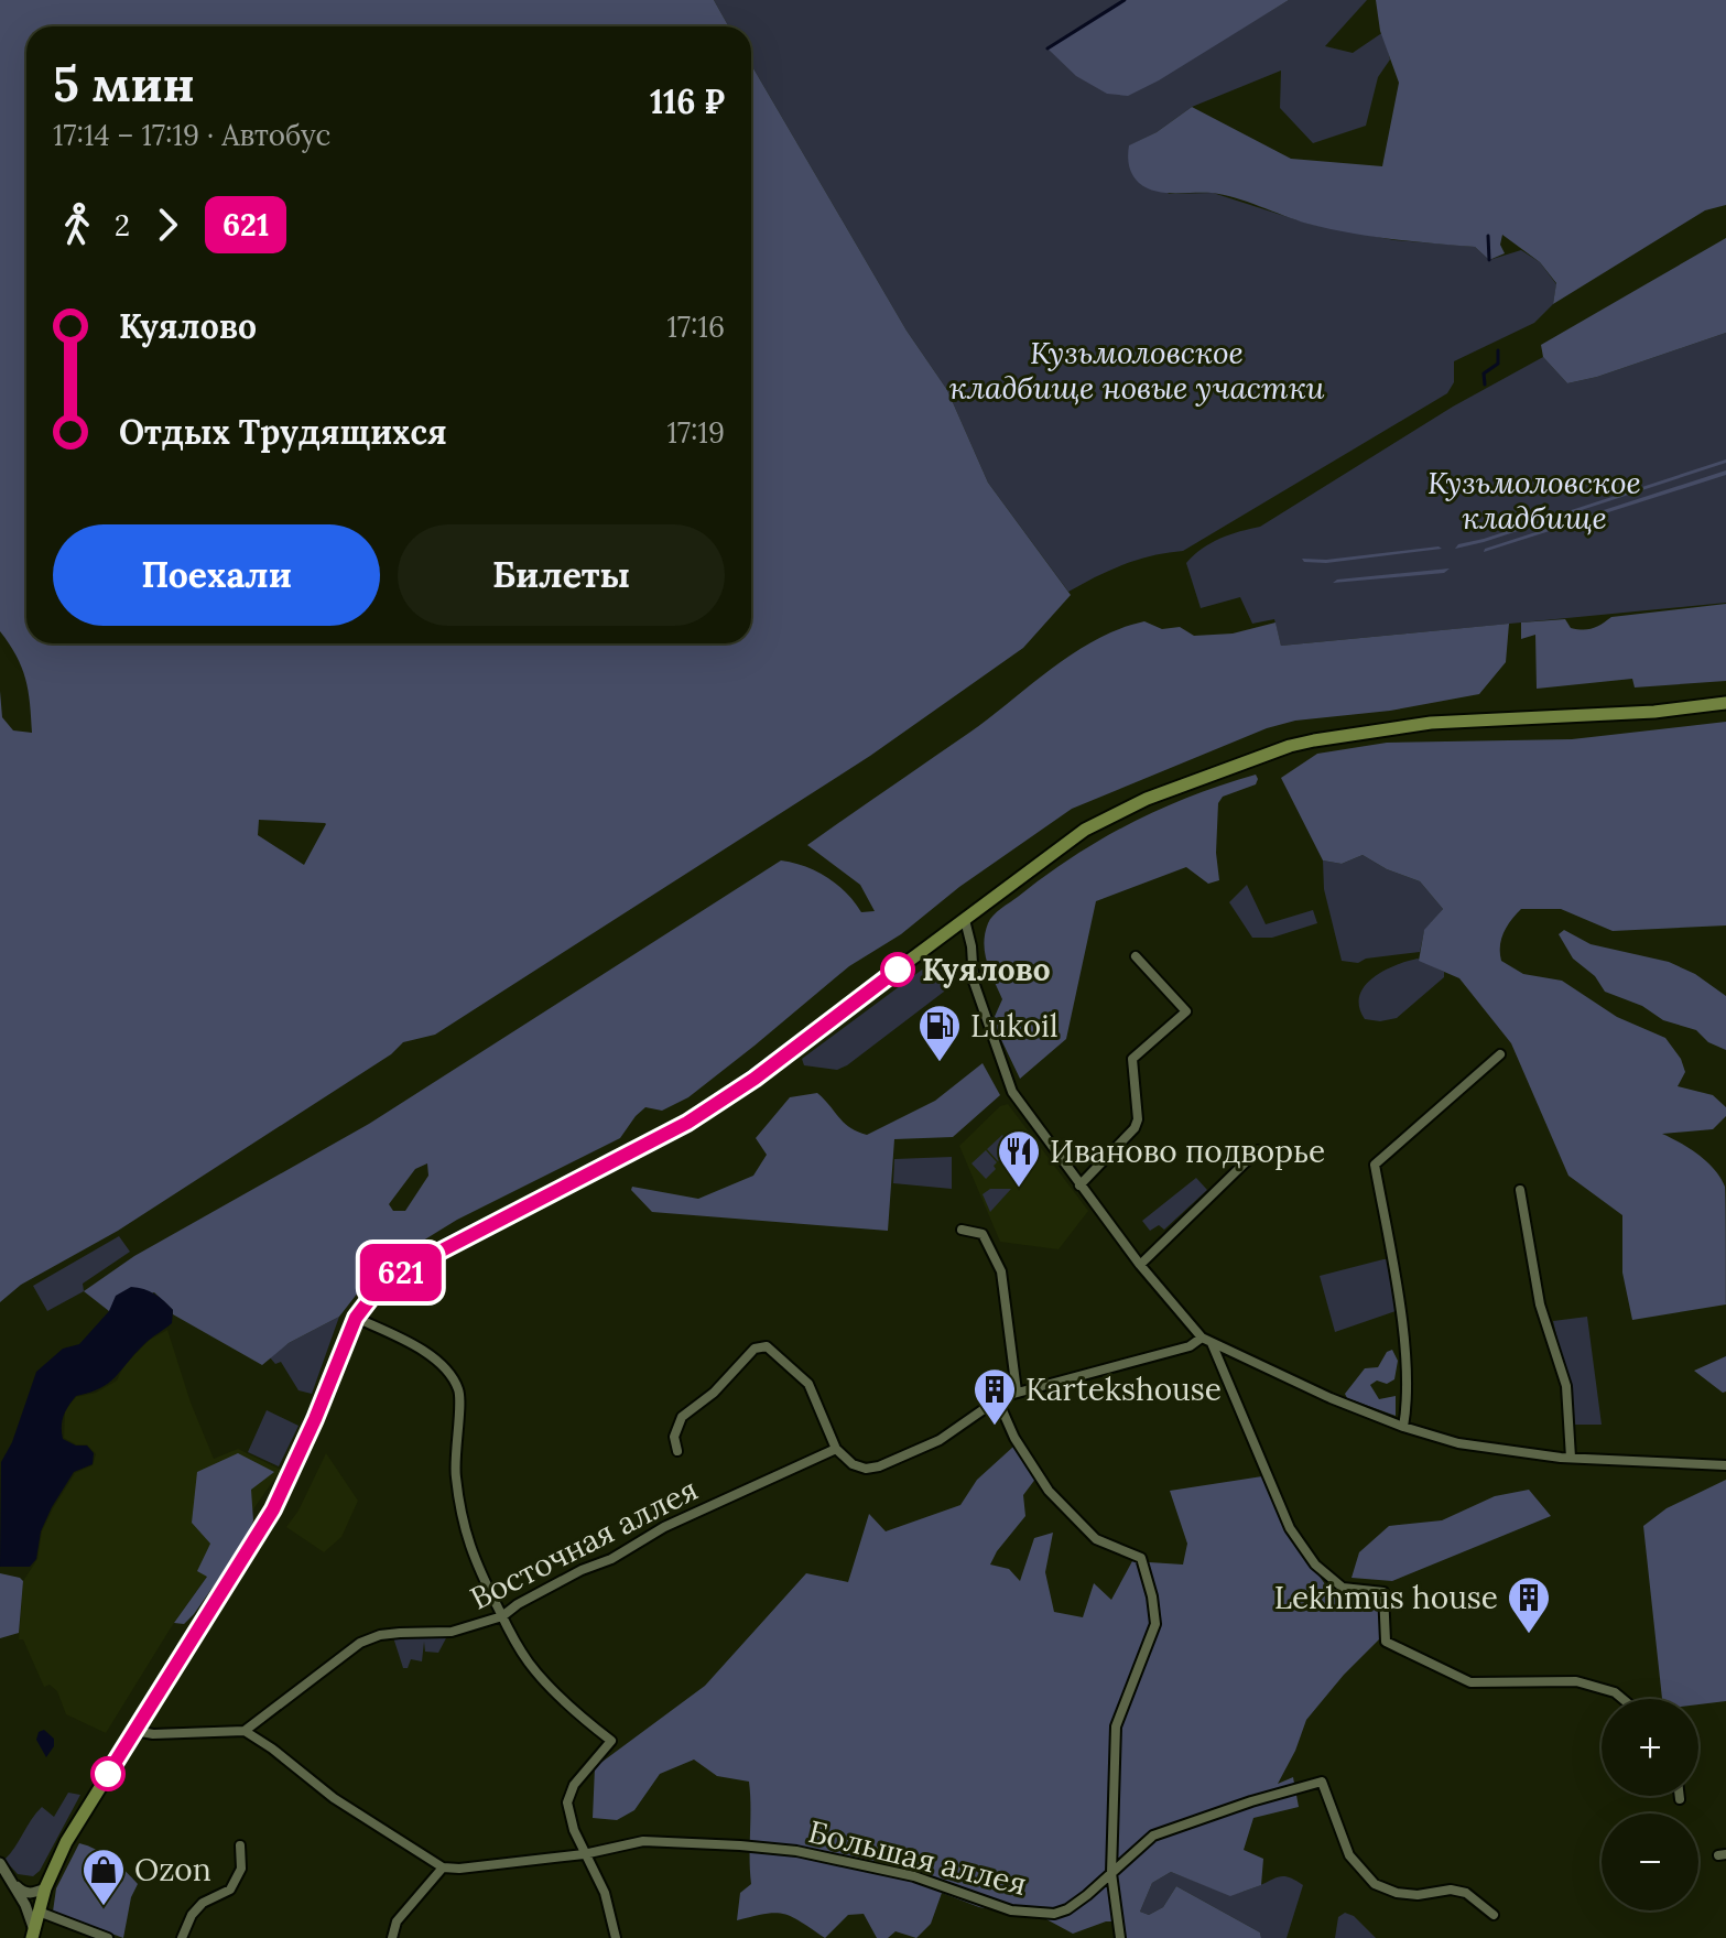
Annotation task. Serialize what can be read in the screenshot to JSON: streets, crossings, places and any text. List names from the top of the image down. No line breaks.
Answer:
{"streets":{"street":["Восточная аллея","Большая аллея"]},"parks":["Кузьмоловское кладбище новые участки","Кузьмоловское кладбище"],"places":{"other":["Куялово"],"fuel station":["Lukoil"],"restaurant":["Иваново подворье"],"building":["Kartekshouse","Lekhmus house"],"shop":["Ozon"]},"lines":["bus line 621"],"page":{"on_map":"621","heading":["5 мин","17:14 – 17:19 · Автобус","116 ₽"],"legs":["2","621"],"list":[{"name":"Куялово","value":"17:16"},{"name":"Отдых Трудящихся","value":"17:19"}],"buttons":["Поехали","Билеты"],"map_buttons":["+","−"]}}
